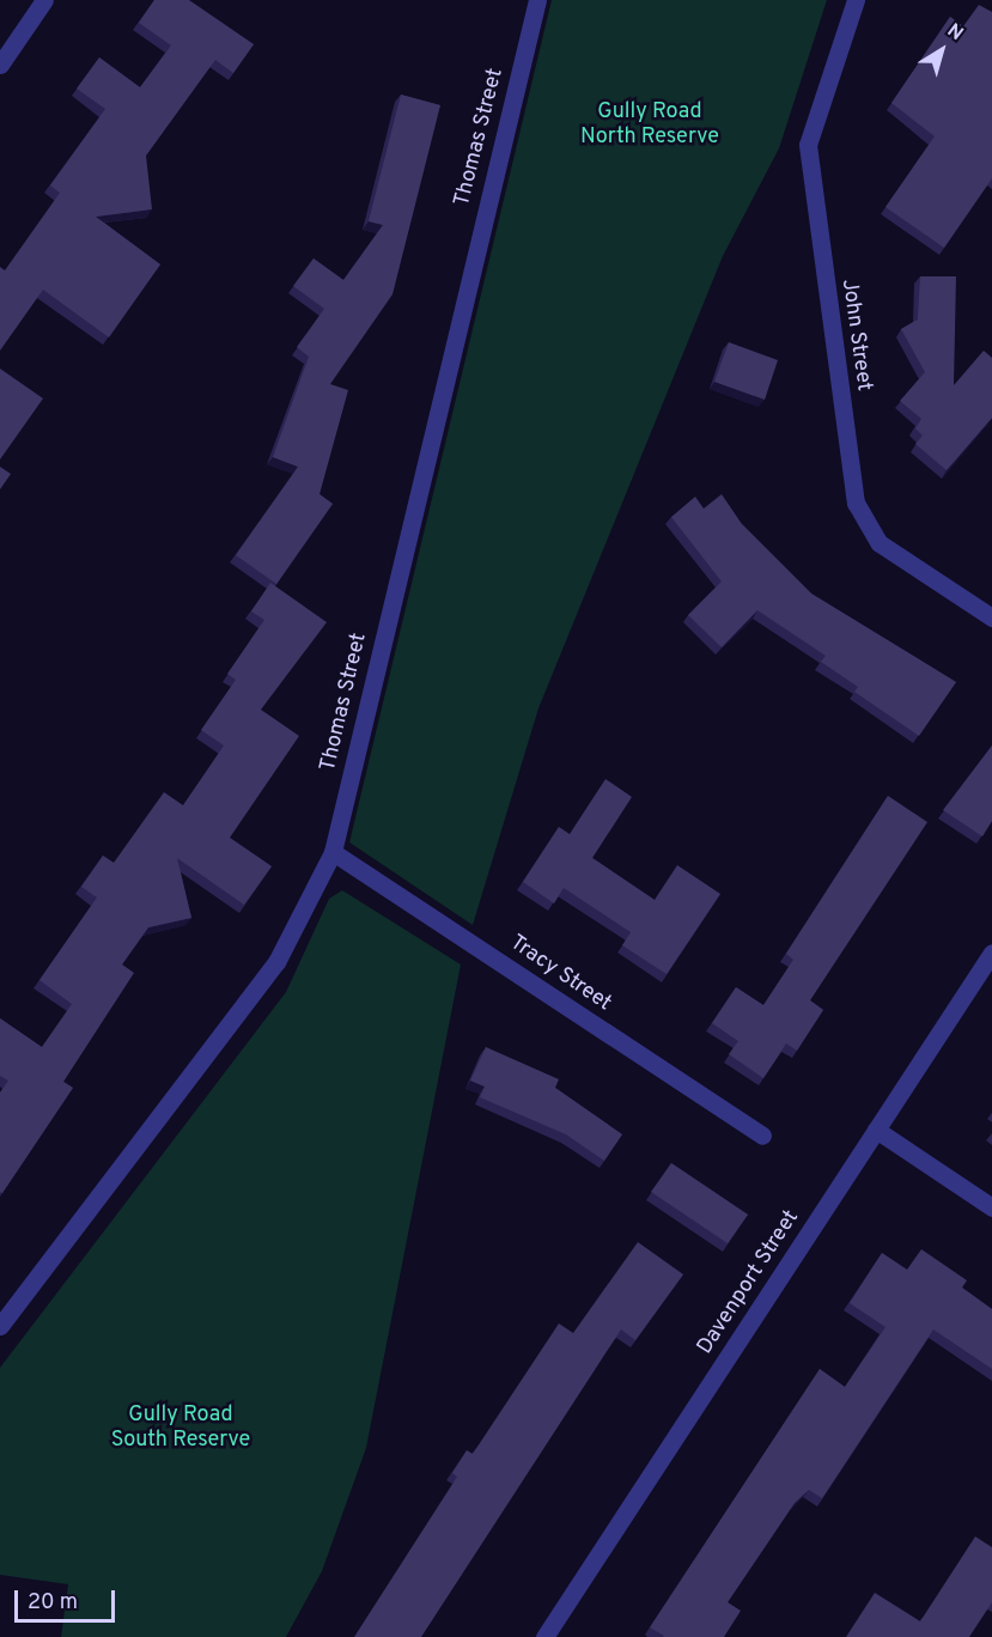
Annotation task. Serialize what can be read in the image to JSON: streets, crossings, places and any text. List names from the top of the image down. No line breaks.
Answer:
{"streets":{"street":["Thomas Street","John Street","Tracy Street","Davenport Street"]},"crossings":[["Thomas Street","Tracy Street"]],"parks":["Gully Road North Reserve","Gully Road South Reserve"],"scale_bar":"20 m","north":"top right"}
